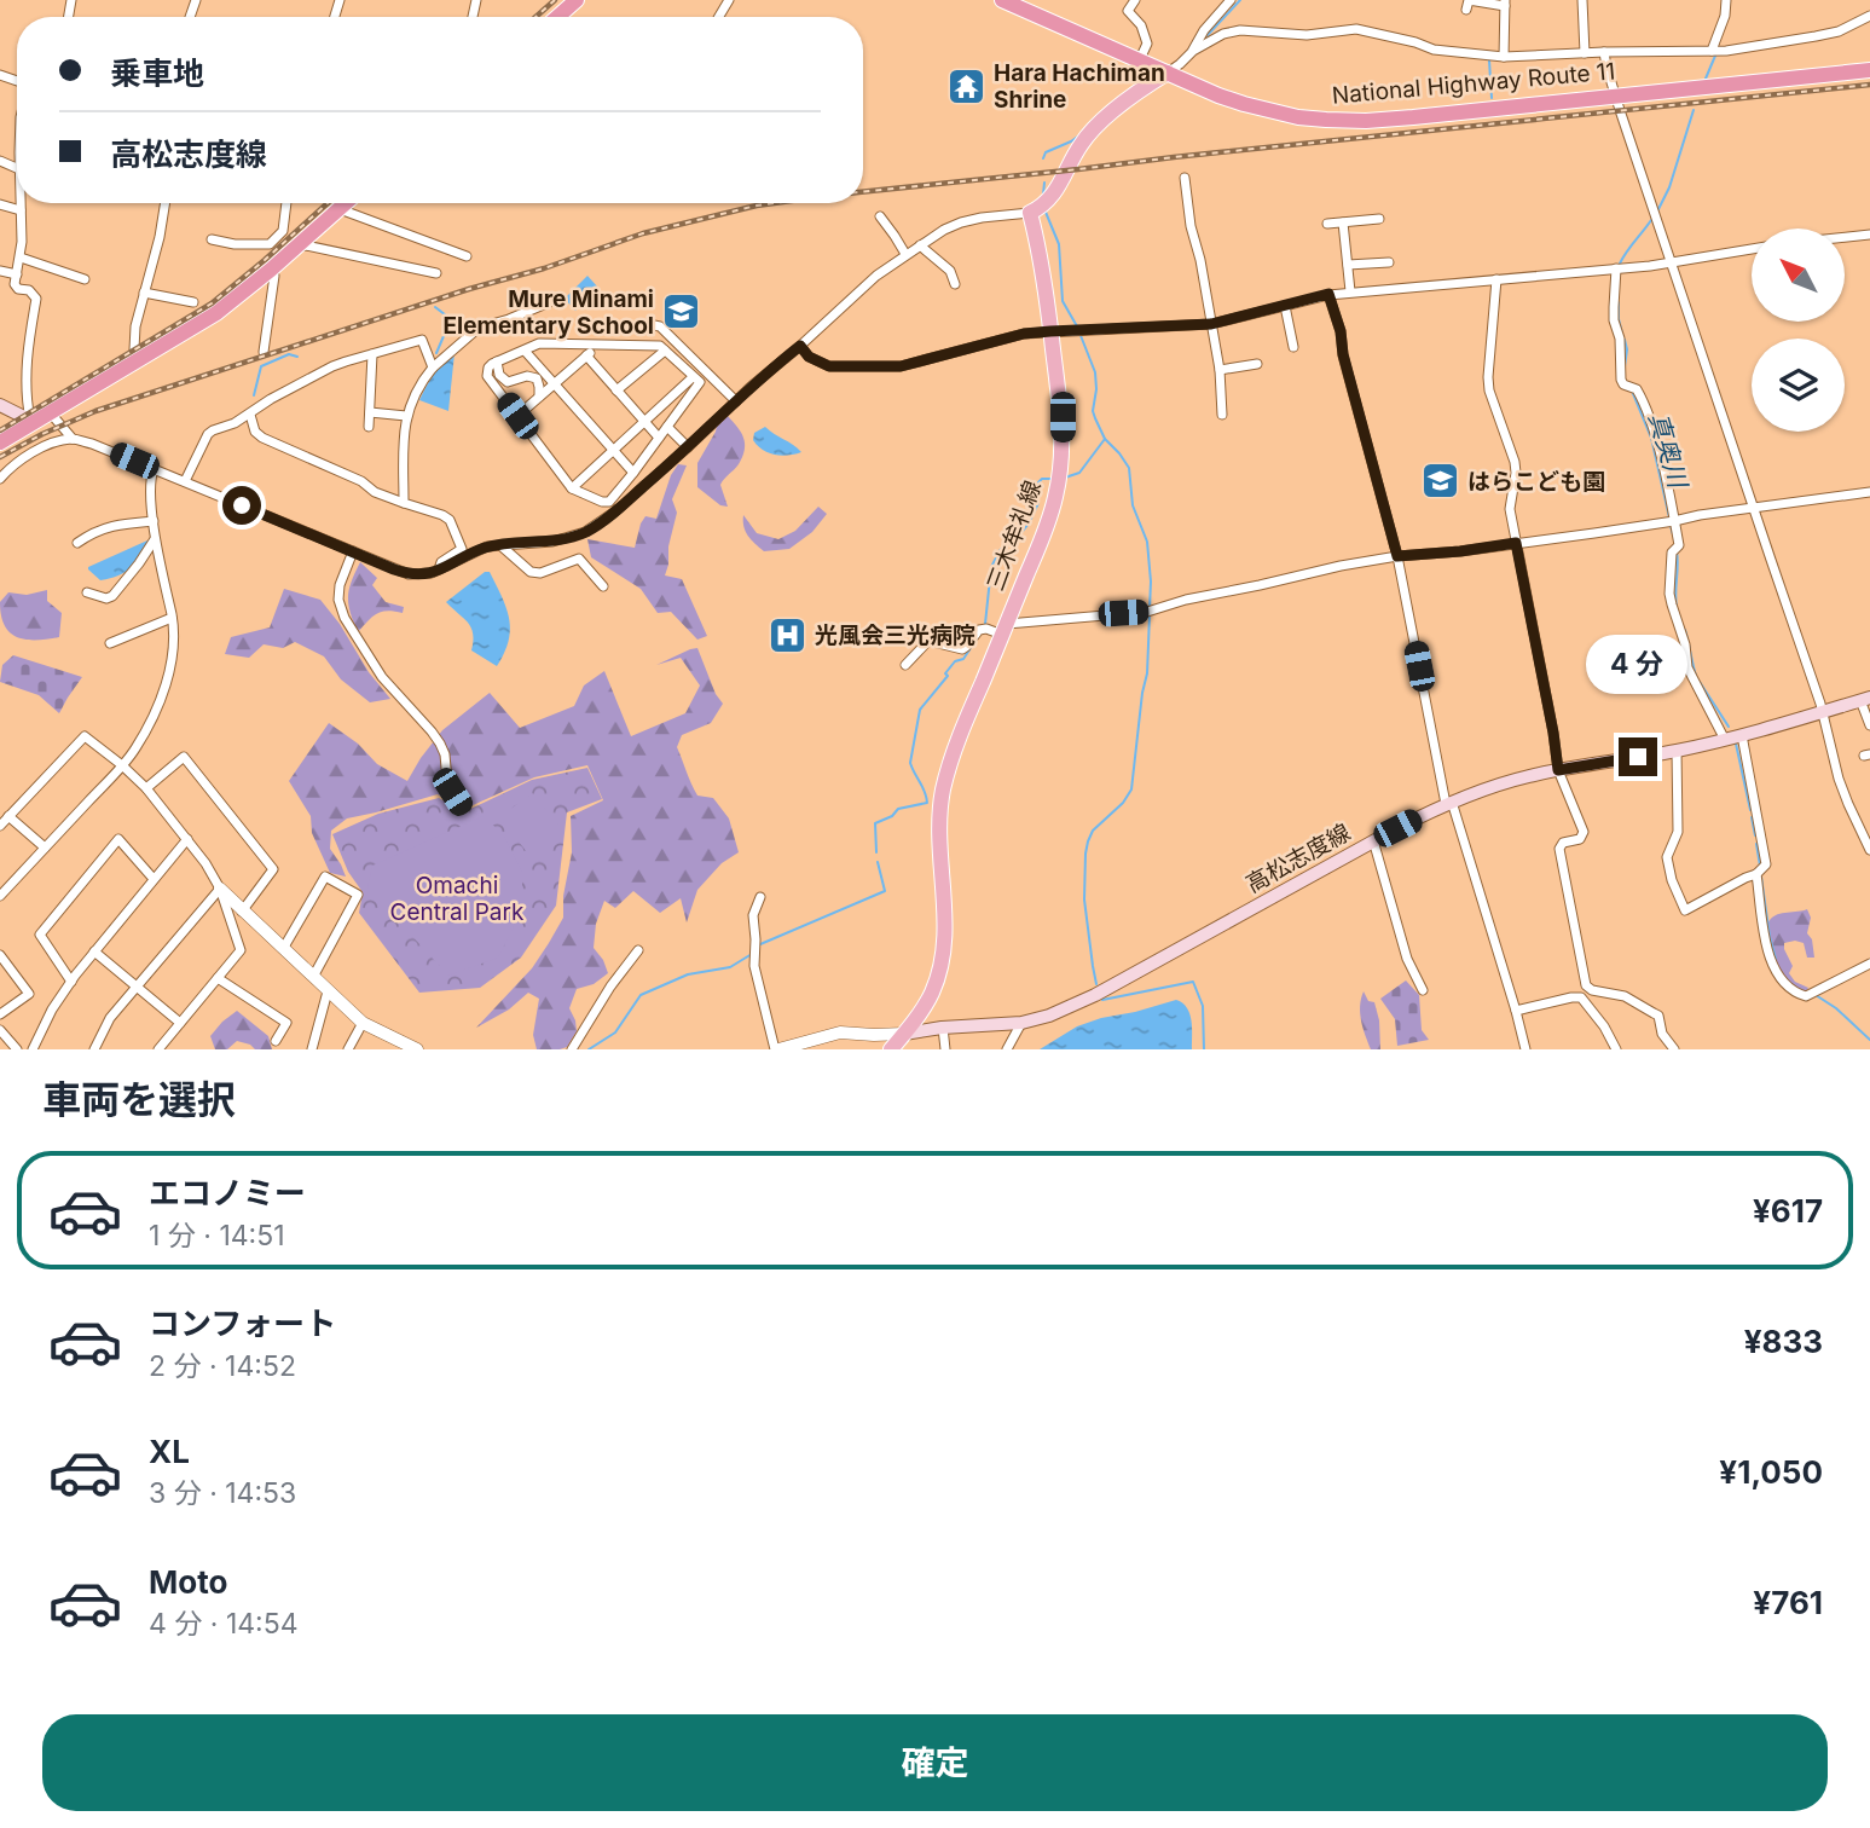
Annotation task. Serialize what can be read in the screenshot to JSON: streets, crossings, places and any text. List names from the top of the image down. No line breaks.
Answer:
{"streets":{"highway":["National Highway Route 11"],"main road":["三木牟礼線","高松志度線"]},"crossings":[["三木牟礼線","高松志度線"]],"water":["真奥川"],"parks":["Omachi Central Park"],"places":{"temple":["Hara Hachiman Shrine"],"school or university":["Mure Minami Elementary School","はらこども園"],"hospital":["光風会三光病院"]},"north":"top left","page":{"banner":["乗車地","高松志度線"],"bubble":"4 分","heading":"車両を選択","list":[{"name":"エコノミー","note":"1 分 · 14:51","value":"¥617"},{"name":"コンフォート","note":"2 分 · 14:52","value":"¥833"},{"name":"XL","note":"3 分 · 14:53","value":"¥1,050"},{"name":"Moto","note":"4 分 · 14:54","value":"¥761"}],"buttons":"確定"}}
